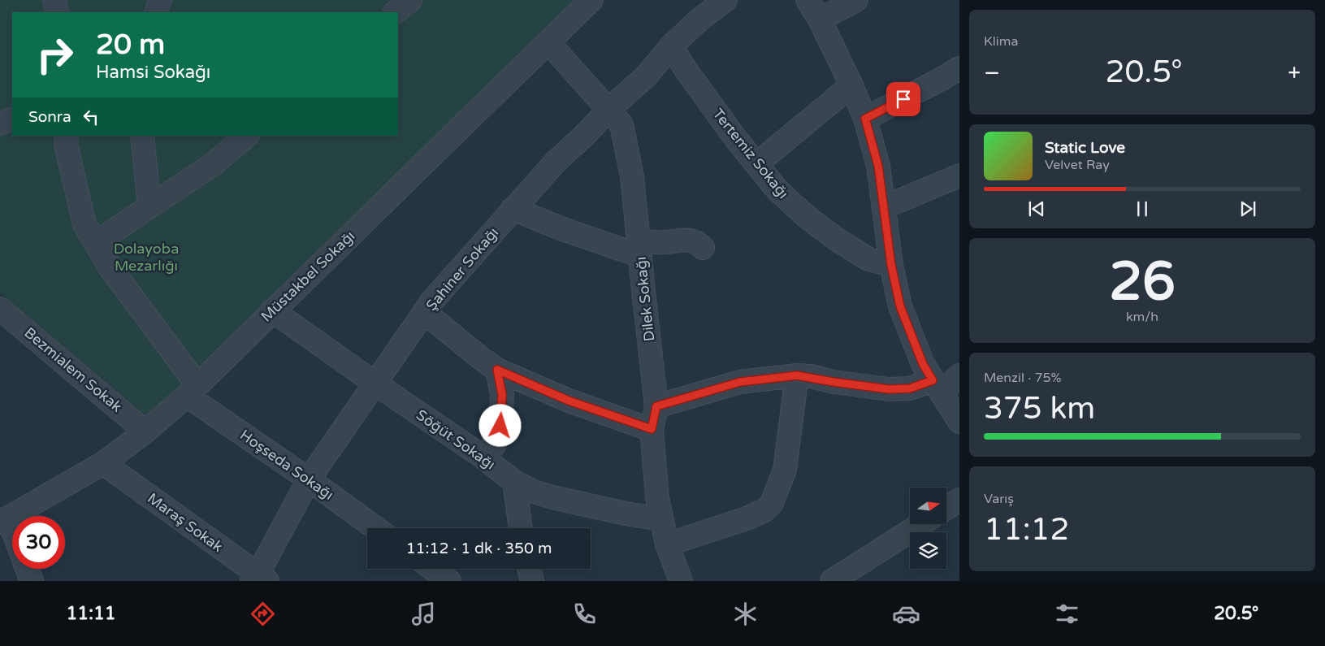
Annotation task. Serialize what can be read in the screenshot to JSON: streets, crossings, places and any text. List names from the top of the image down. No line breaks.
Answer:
{"streets":{"street":["Tertemiz Sokağı","Şahiner Sokağı","Müstakbel Sokağı","Dilek Sokağı","Bezmialem Sokak","Söğüt Sokağı","Hoşseda Sokağı","Maraş Sokak"]},"crossings":[["Tertemiz Sokağı","Şahiner Sokağı"],["Şahiner Sokağı","Dilek Sokağı"],["Şahiner Sokağı","Söğüt Sokağı"],["Şahiner Sokağı","Hoşseda Sokağı"],["Şahiner Sokağı","Maraş Sokak"],["Müstakbel Sokağı","Dilek Sokağı"],["Müstakbel Sokağı","Bezmialem Sokak"],["Müstakbel Sokağı","Söğüt Sokağı"],["Müstakbel Sokağı","Hoşseda Sokağı"],["Müstakbel Sokağı","Maraş Sokak"],["Dilek Sokağı","Söğüt Sokağı"]],"parks":["Dolayoba Mezarlığı"],"north":"right","page":{"tile":["Klima",["26","km/h"],["Menzil · 75%","375 km"],["Varış","11:12"]],"turn":["20 m","Hamsi Sokağı"],"heat":["−","20.5°","+"],"then":"Sonra","song":["Static Love","Velvet Ray"],"limit":"30","trip":"11:12 · 1 dk · 350 m","tabs":["11:11","20.5°"]}}
